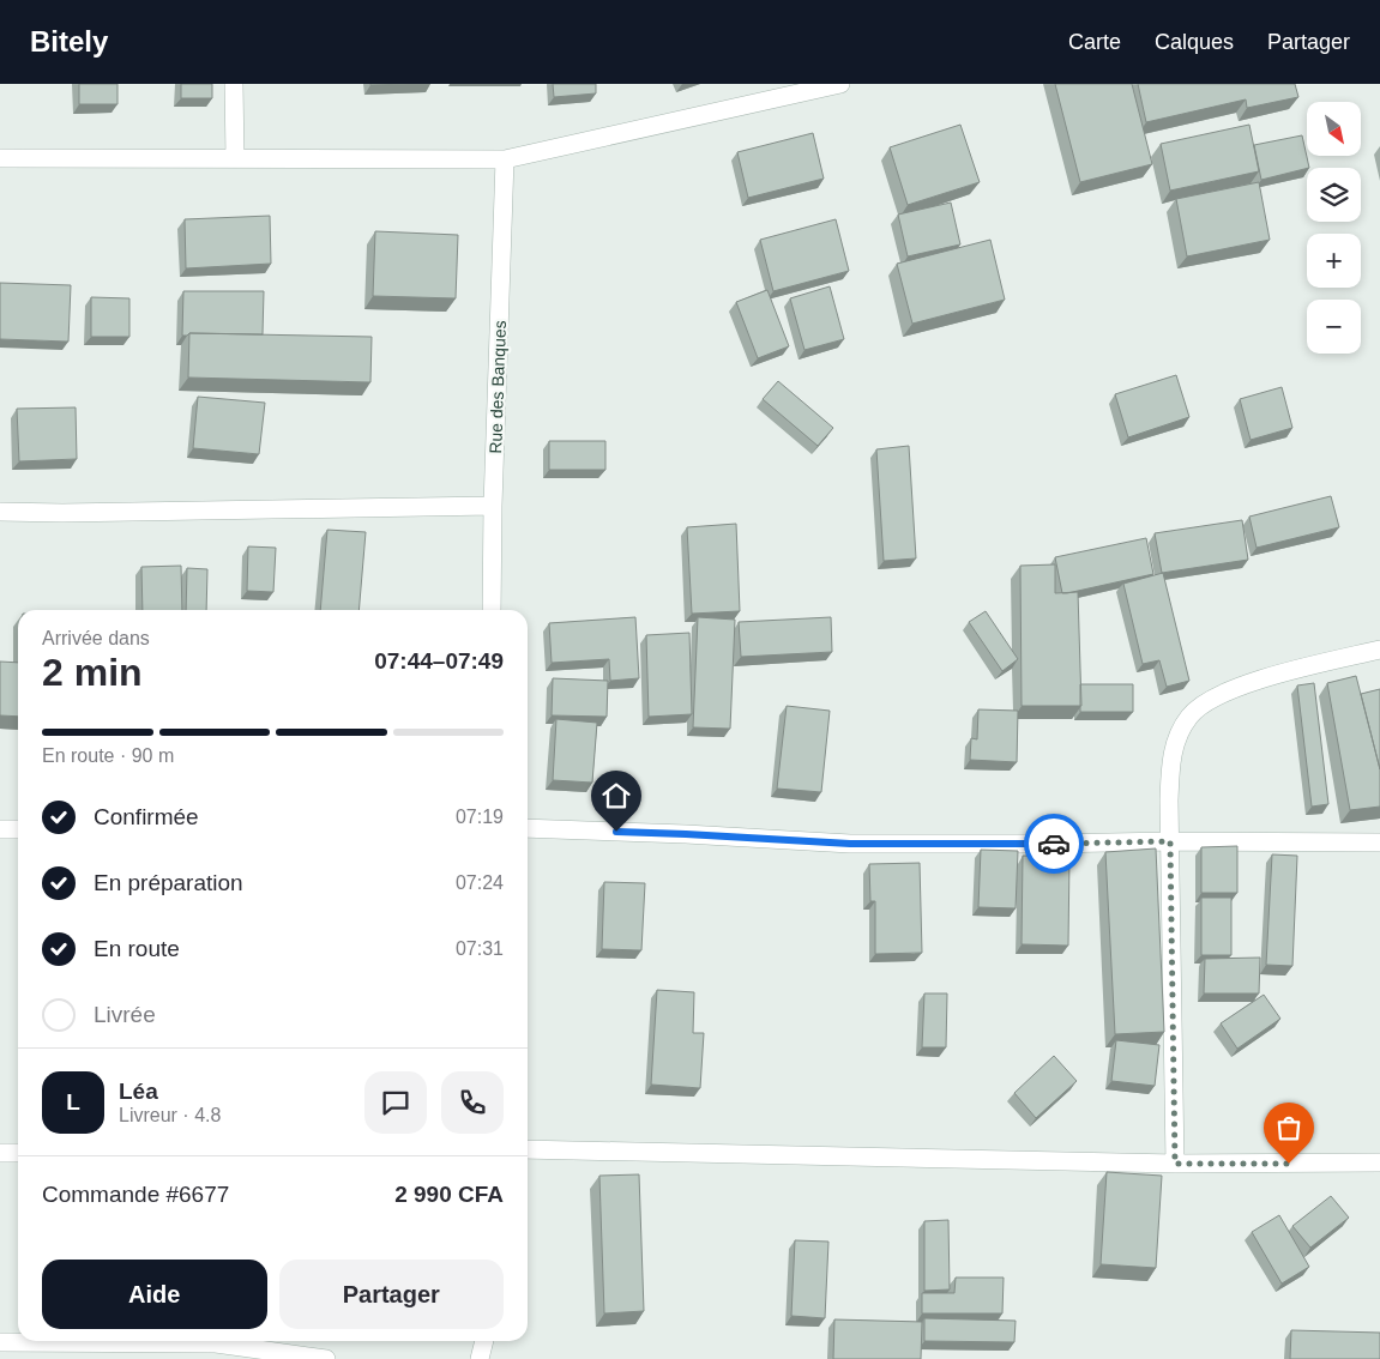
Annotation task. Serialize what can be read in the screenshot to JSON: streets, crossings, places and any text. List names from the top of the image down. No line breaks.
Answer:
{"streets":{"street":["Rue des Banques"]},"north":"bottom right","page":{"header":"Bitely","nav":["Carte","Calques","Partager"],"map_buttons":["+","−"],"heading":["2 min","Arrivée dans","07:44–07:49"],"panel":["Léa","Livreur · 4.8","Commande #6677","2 990 CFA"],"bar":"En route · 90 m","list":[["Confirmée","07:19"],["En préparation","07:24"],["En route","07:31"],"Livrée"],"round":"L","buttons":["Aide","Partager"]}}
